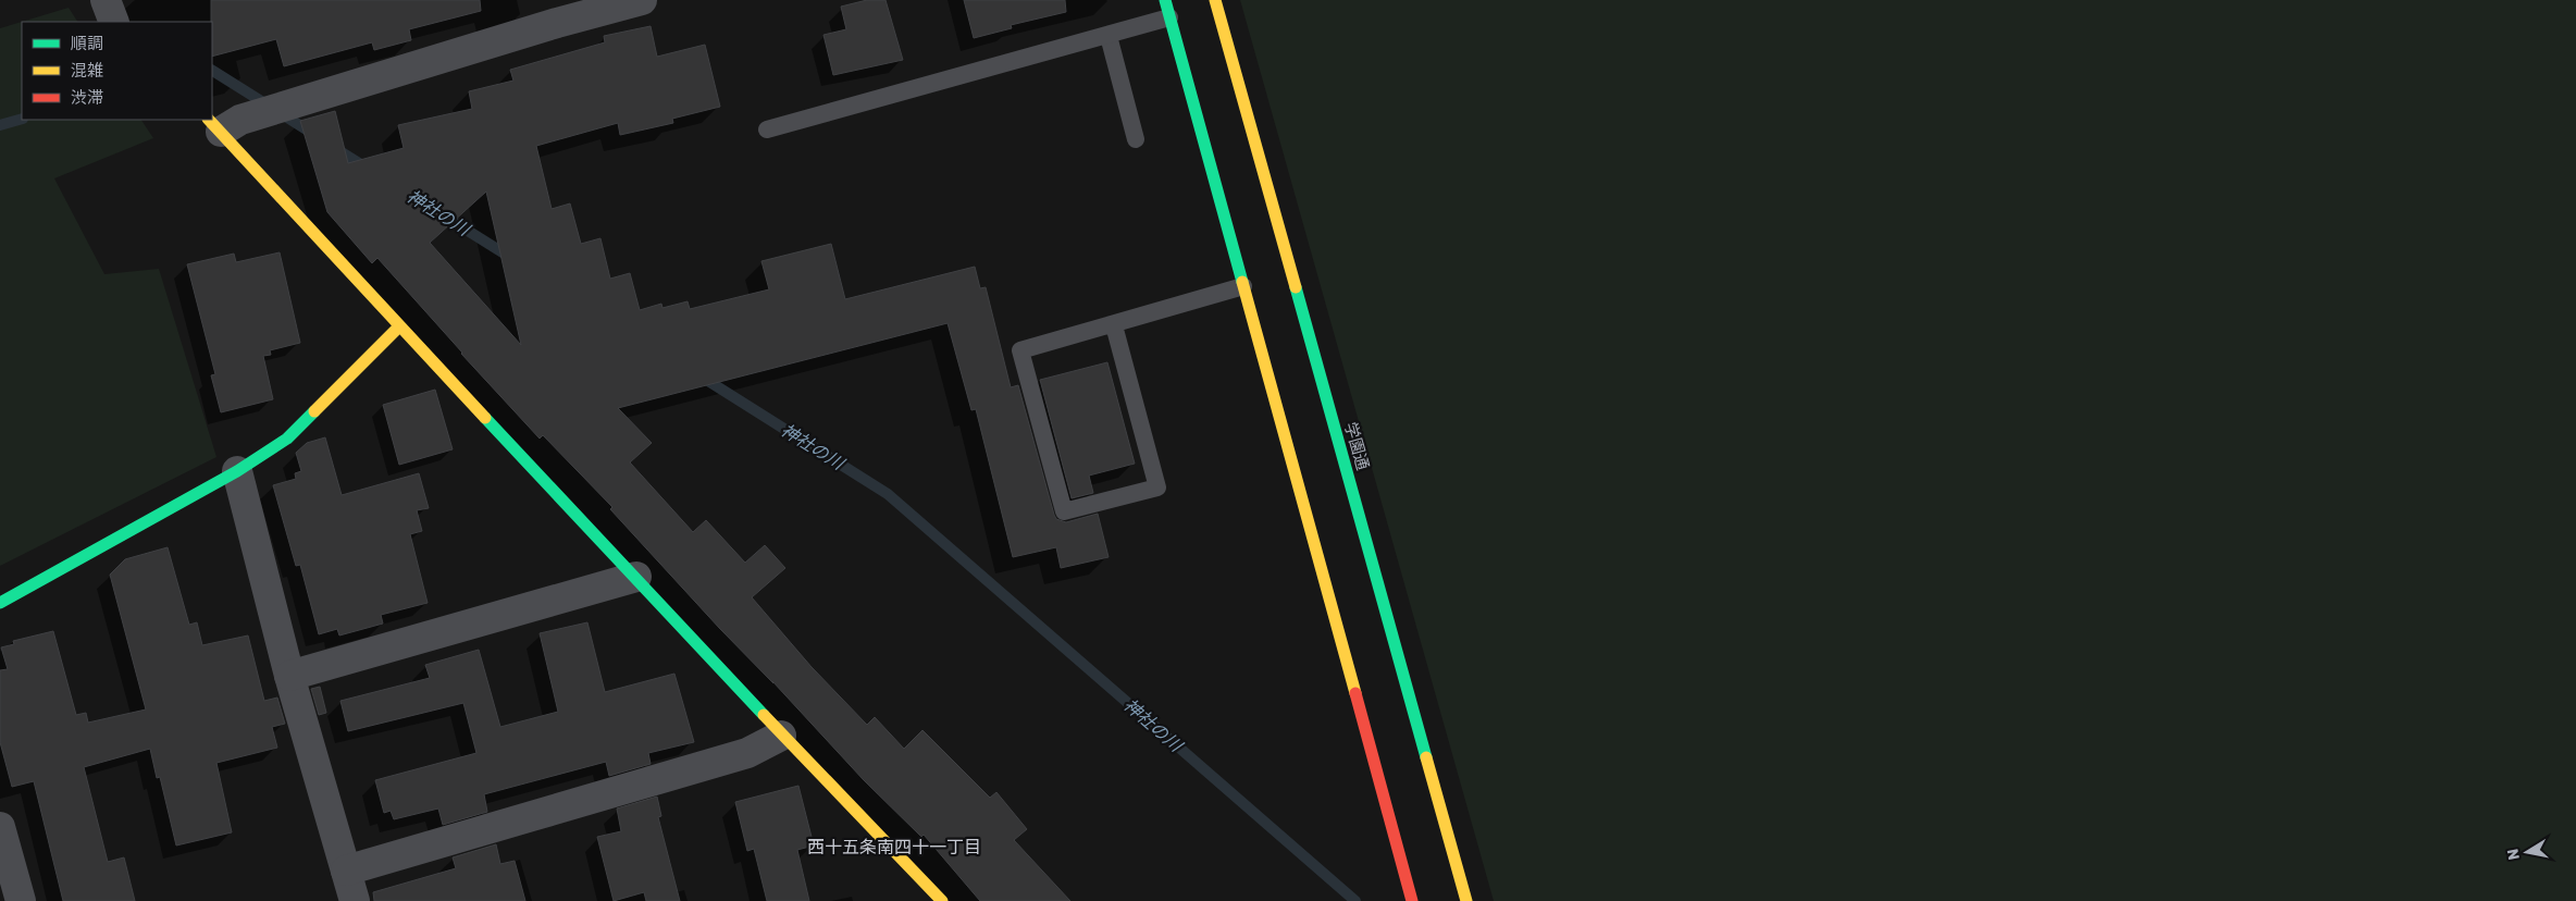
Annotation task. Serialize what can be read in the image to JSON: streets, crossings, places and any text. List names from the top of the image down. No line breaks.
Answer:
{"streets":{"street":["学園通"]},"districts":["西十五条南四十一丁目"],"water":["神社の川"],"legend":["順調","混雑","渋滞"],"north":"left"}
